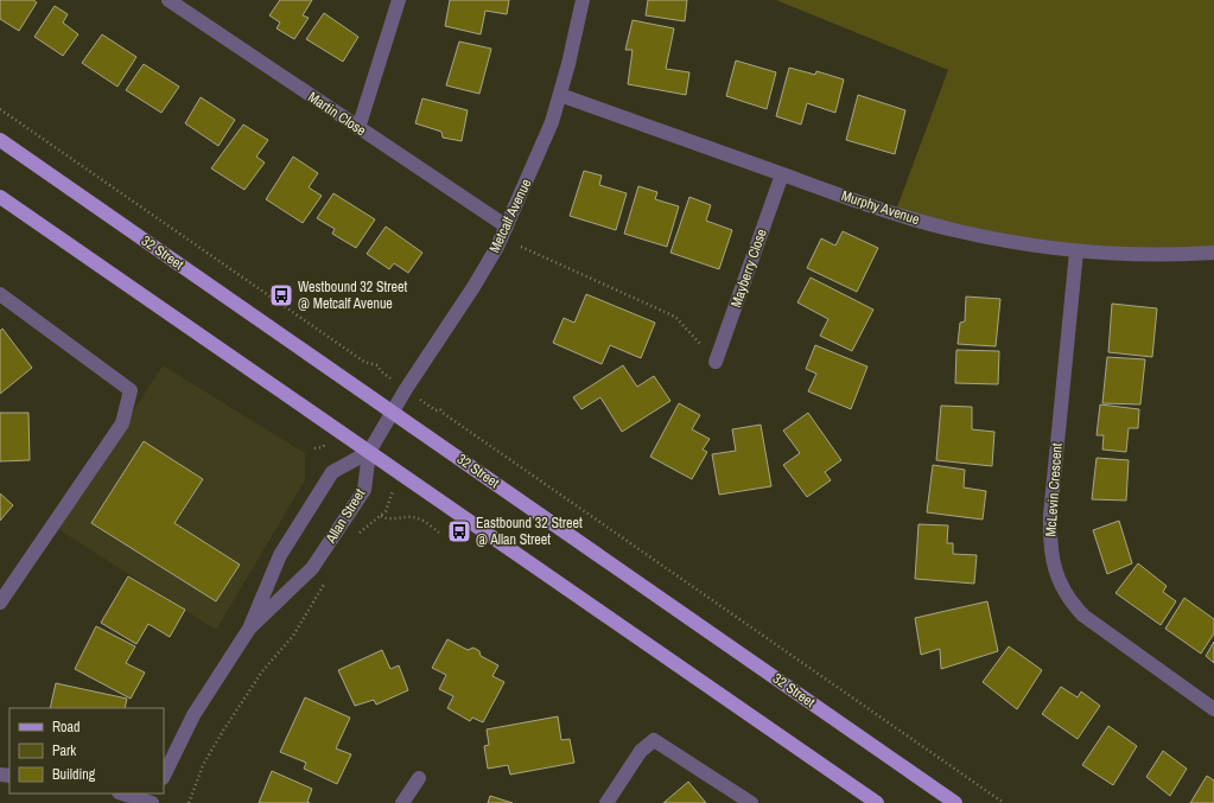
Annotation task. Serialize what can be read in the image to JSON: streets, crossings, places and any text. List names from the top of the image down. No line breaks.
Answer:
{"streets":{"main road":["32 Street"],"street":["Martin Close","Murphy Avenue","Metcalf Avenue","Mayberry Close","McLevin Crescent","Allan Street"]},"crossings":[["Martin Close","Metcalf Avenue"],["Murphy Avenue","Metcalf Avenue"],["Murphy Avenue","Mayberry Close"],["Murphy Avenue","McLevin Crescent"],["Metcalf Avenue","32 Street"],["Metcalf Avenue","Allan Street"]],"places":{"bus stop":["Westbound 32 Street @ Metcalf Avenue","Eastbound 32 Street @ Allan Street"]},"legend":["Road","Park","Building"]}
